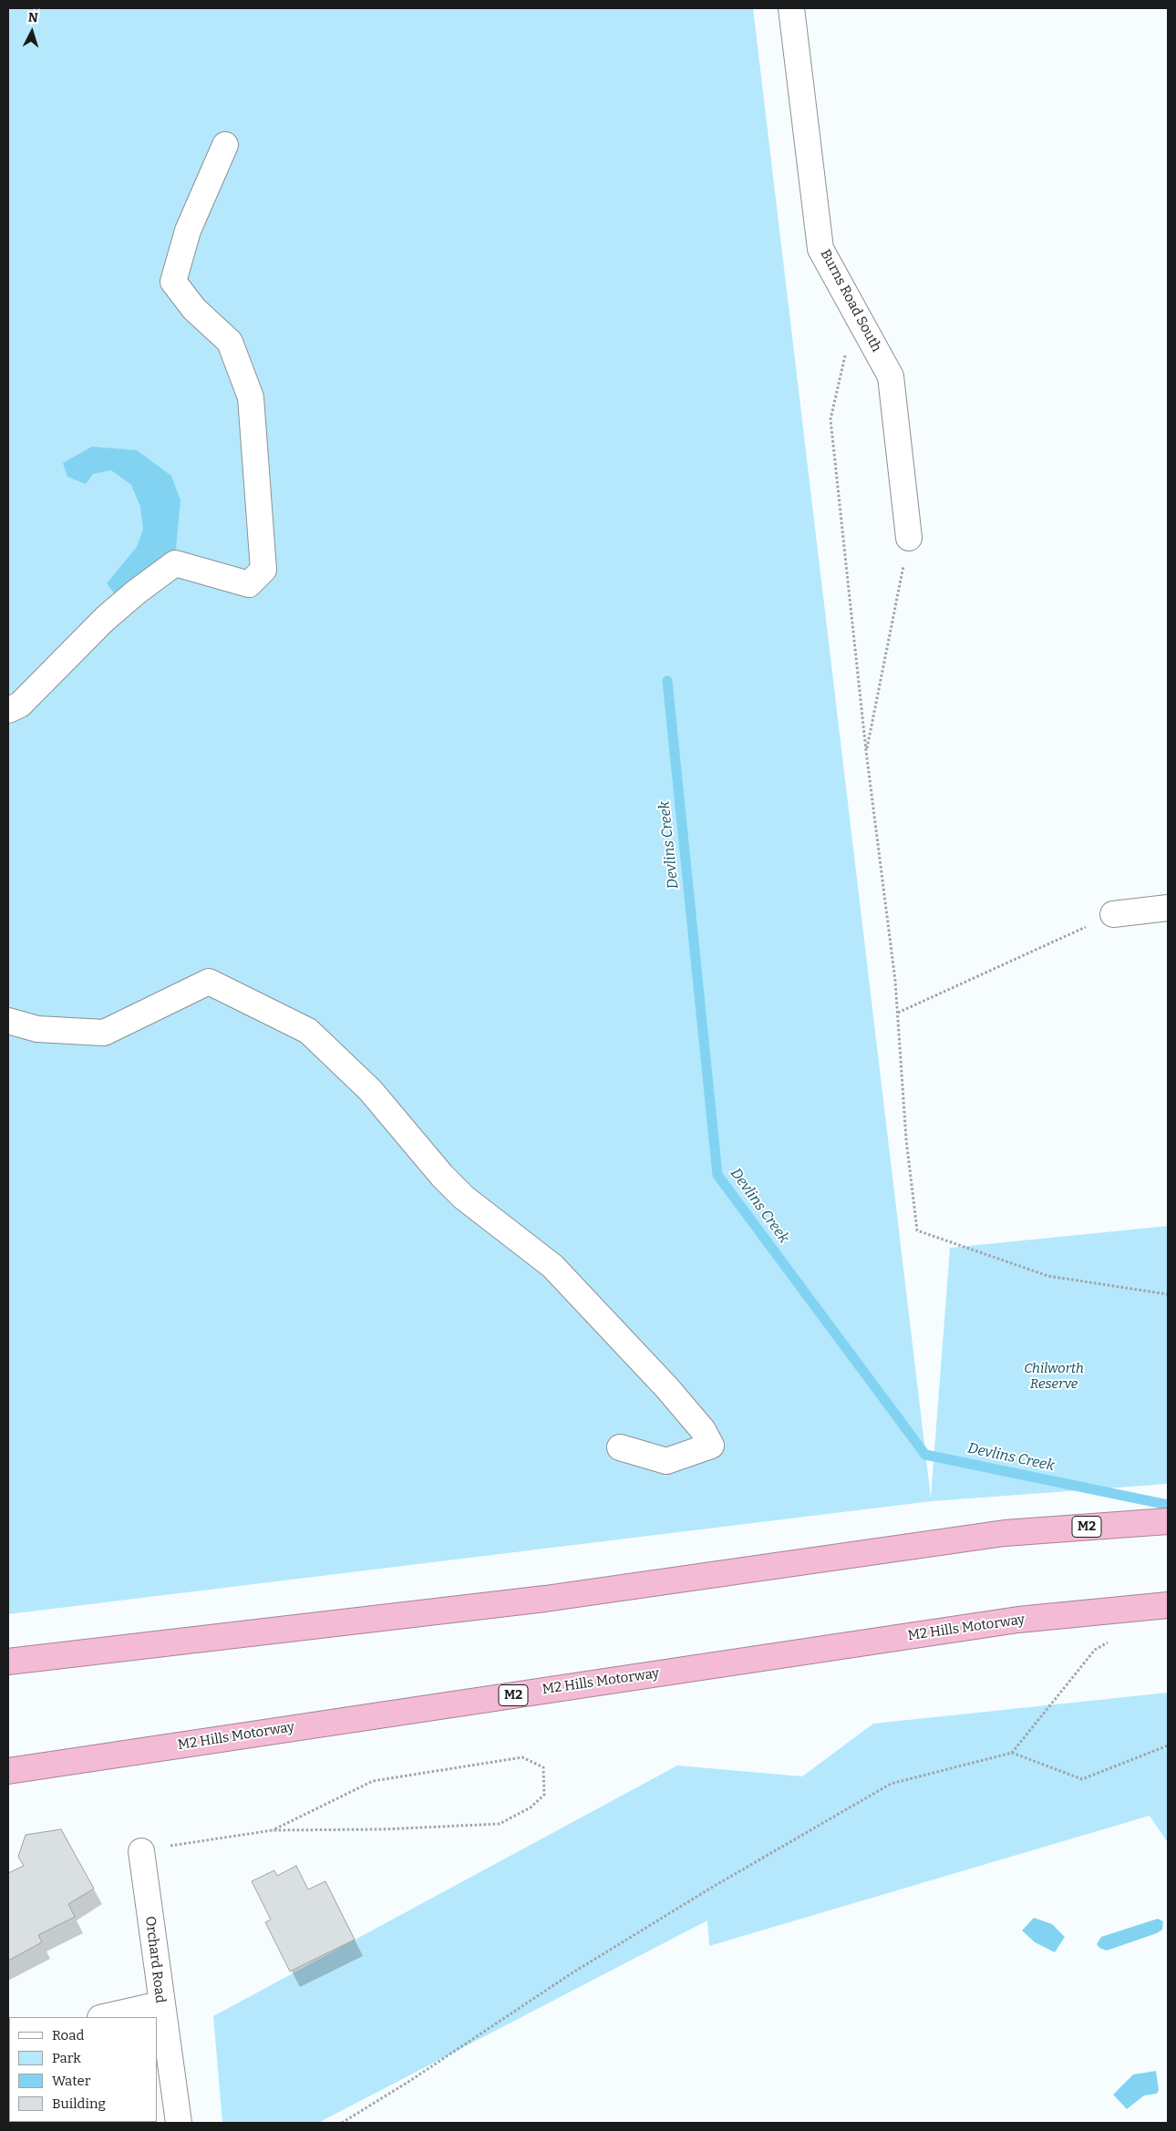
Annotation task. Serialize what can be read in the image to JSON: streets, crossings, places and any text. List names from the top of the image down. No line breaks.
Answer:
{"streets":{"highway":["M2","M2 Hills Motorway"],"street":["Burns Road South","Orchard Road"]},"water":["Devlins Creek"],"parks":["Chilworth Reserve"],"legend":["Road","Park","Water","Building"],"north":"top"}
